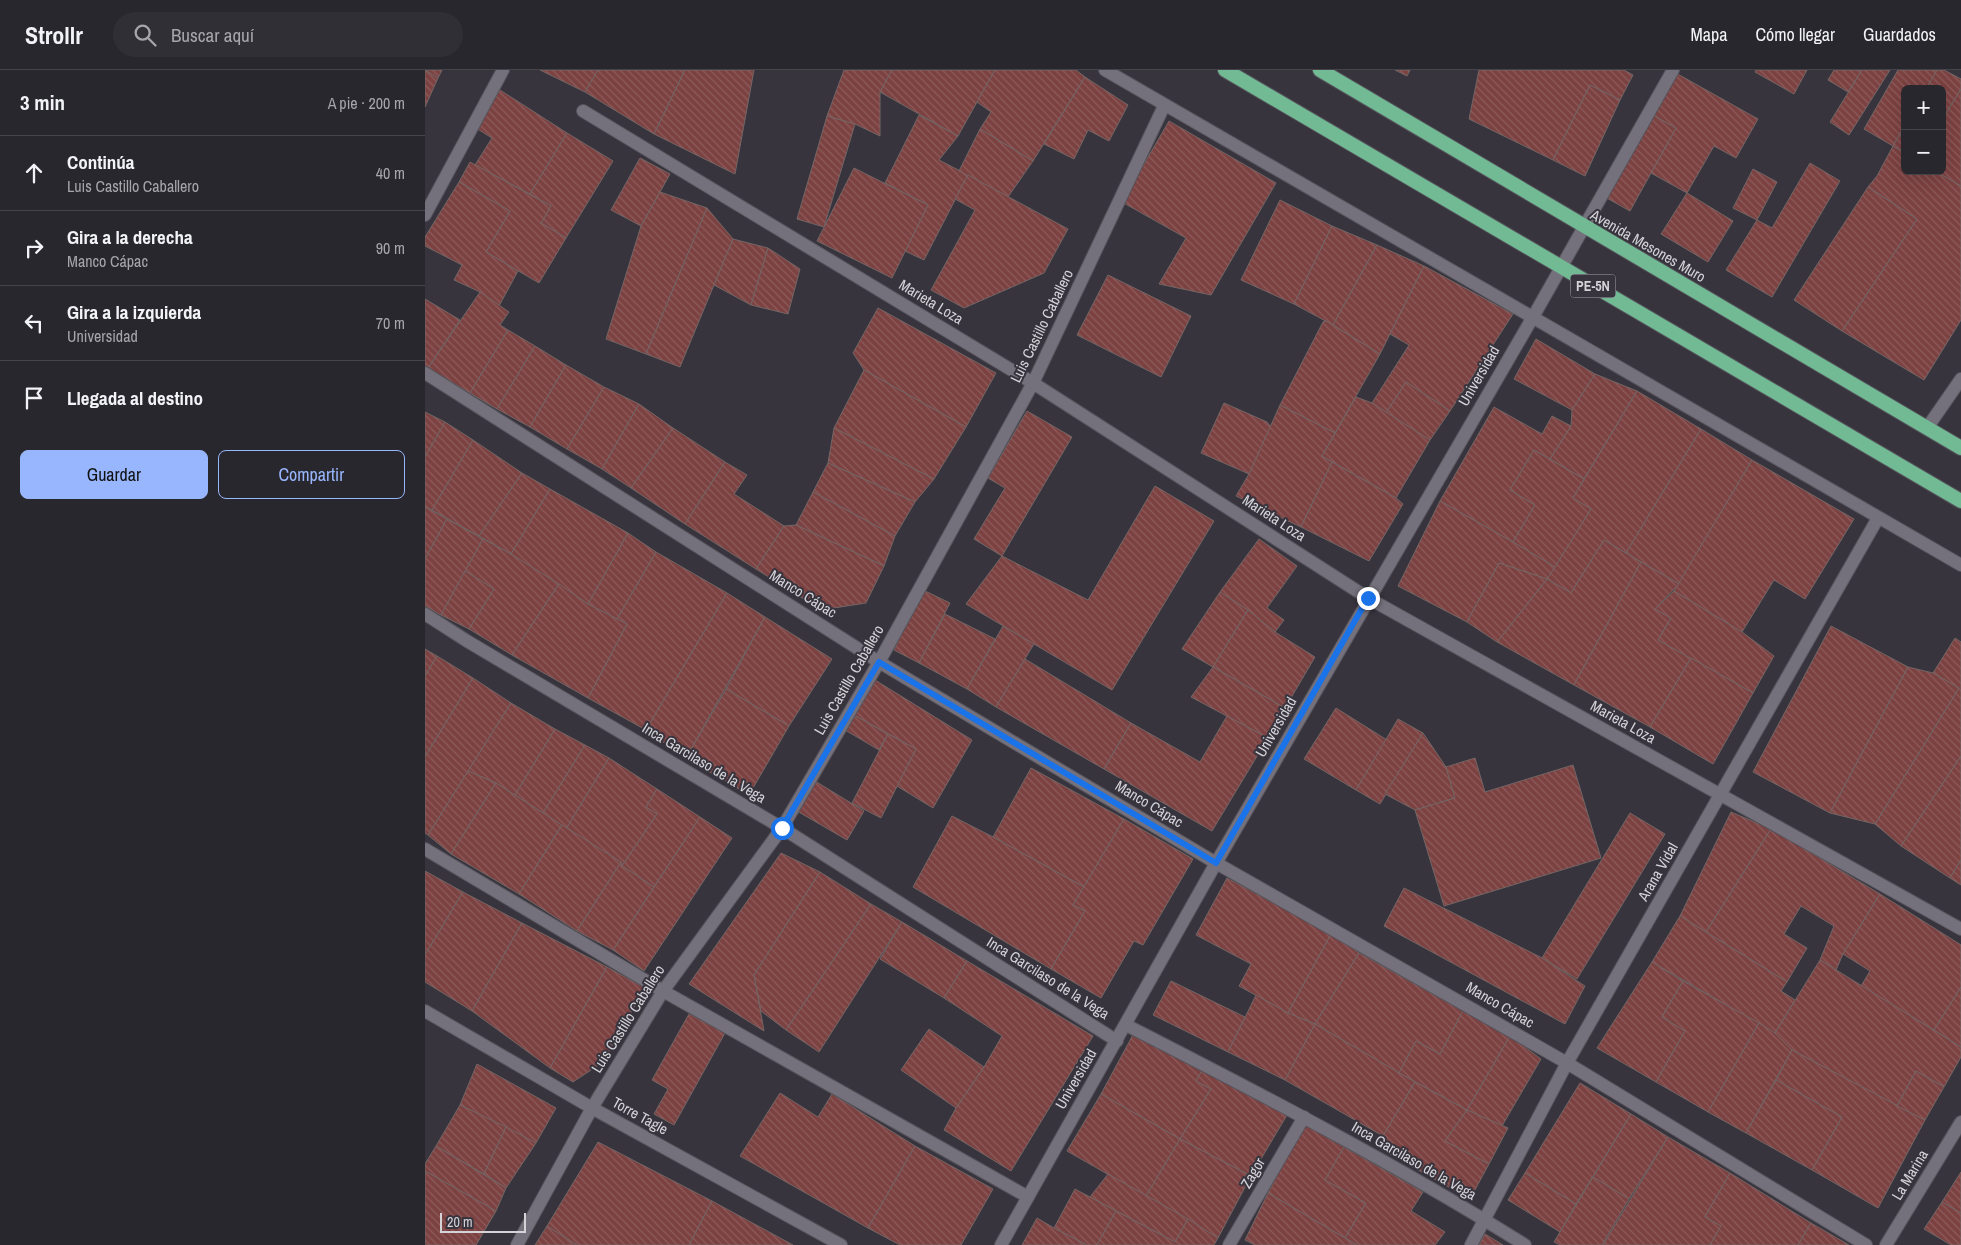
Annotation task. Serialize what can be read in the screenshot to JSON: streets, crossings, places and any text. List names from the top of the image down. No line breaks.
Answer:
{"streets":{"highway":["Avenida Mesones Muro","PE-5N"],"street":["Marieta Loza","Luis Castillo Caballero","Universidad","Manco Cápac","Inca Garcilaso de la Vega","Arana Vidal","Torre Tagle","Zagor","La Marina"]},"crossings":[["Avenida Mesones Muro","Universidad"],["PE-5N","Universidad"],["Marieta Loza","Luis Castillo Caballero"],["Marieta Loza","Universidad"],["Marieta Loza","Arana Vidal"],["Luis Castillo Caballero","Manco Cápac"],["Luis Castillo Caballero","Inca Garcilaso de la Vega"],["Luis Castillo Caballero","Torre Tagle"],["Universidad","Manco Cápac"],["Universidad","Inca Garcilaso de la Vega"],["Manco Cápac","Arana Vidal"],["Inca Garcilaso de la Vega","Arana Vidal"],["Inca Garcilaso de la Vega","Zagor"]],"scale_bar":"20 m","page":{"header":"Strollr","search":"Buscar aquí","nav":["Mapa","Cómo llegar","Guardados"],"heading":["3 min","A pie · 200 m"],"map_buttons":["+","−"],"list":[["Continúa","Luis Castillo Caballero","40 m"],["Gira a la derecha","Manco Cápac","90 m"],["Gira a la izquierda","Universidad","70 m"],"Llegada al destino"],"buttons":["Guardar","Compartir"],"scale":"20 m"}}
